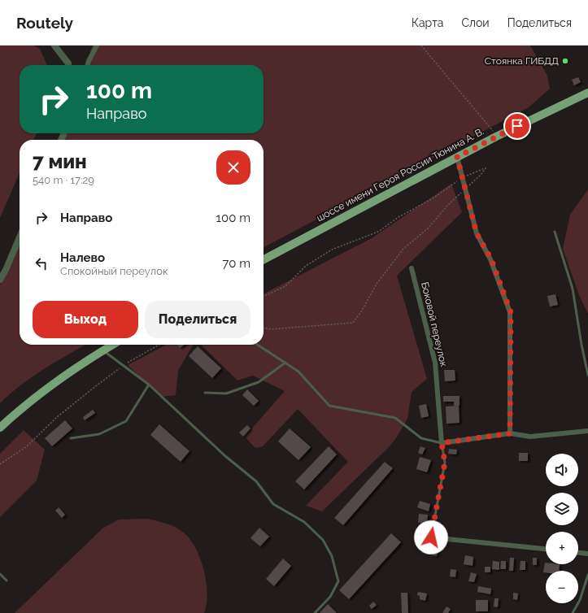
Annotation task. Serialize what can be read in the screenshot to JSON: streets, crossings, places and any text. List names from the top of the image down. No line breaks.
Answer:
{"streets":{"main road":["шоссе имени Героя России Тюнина А. В."],"street":["Боковой переулок"]},"places":["Стоянка ГИБДД"],"page":{"header":"Routely","nav":["Карта","Слои","Поделиться"],"turn":["100 m","Направо"],"heading":["7 мин","540 m · 17:29"],"list":[{"name":"Направо","value":"100 m"},{"name":"Налево","note":"Спокойный переулок","value":"70 m"}],"buttons":["Выход","Поделиться"],"map_buttons":["+","−"]}}
